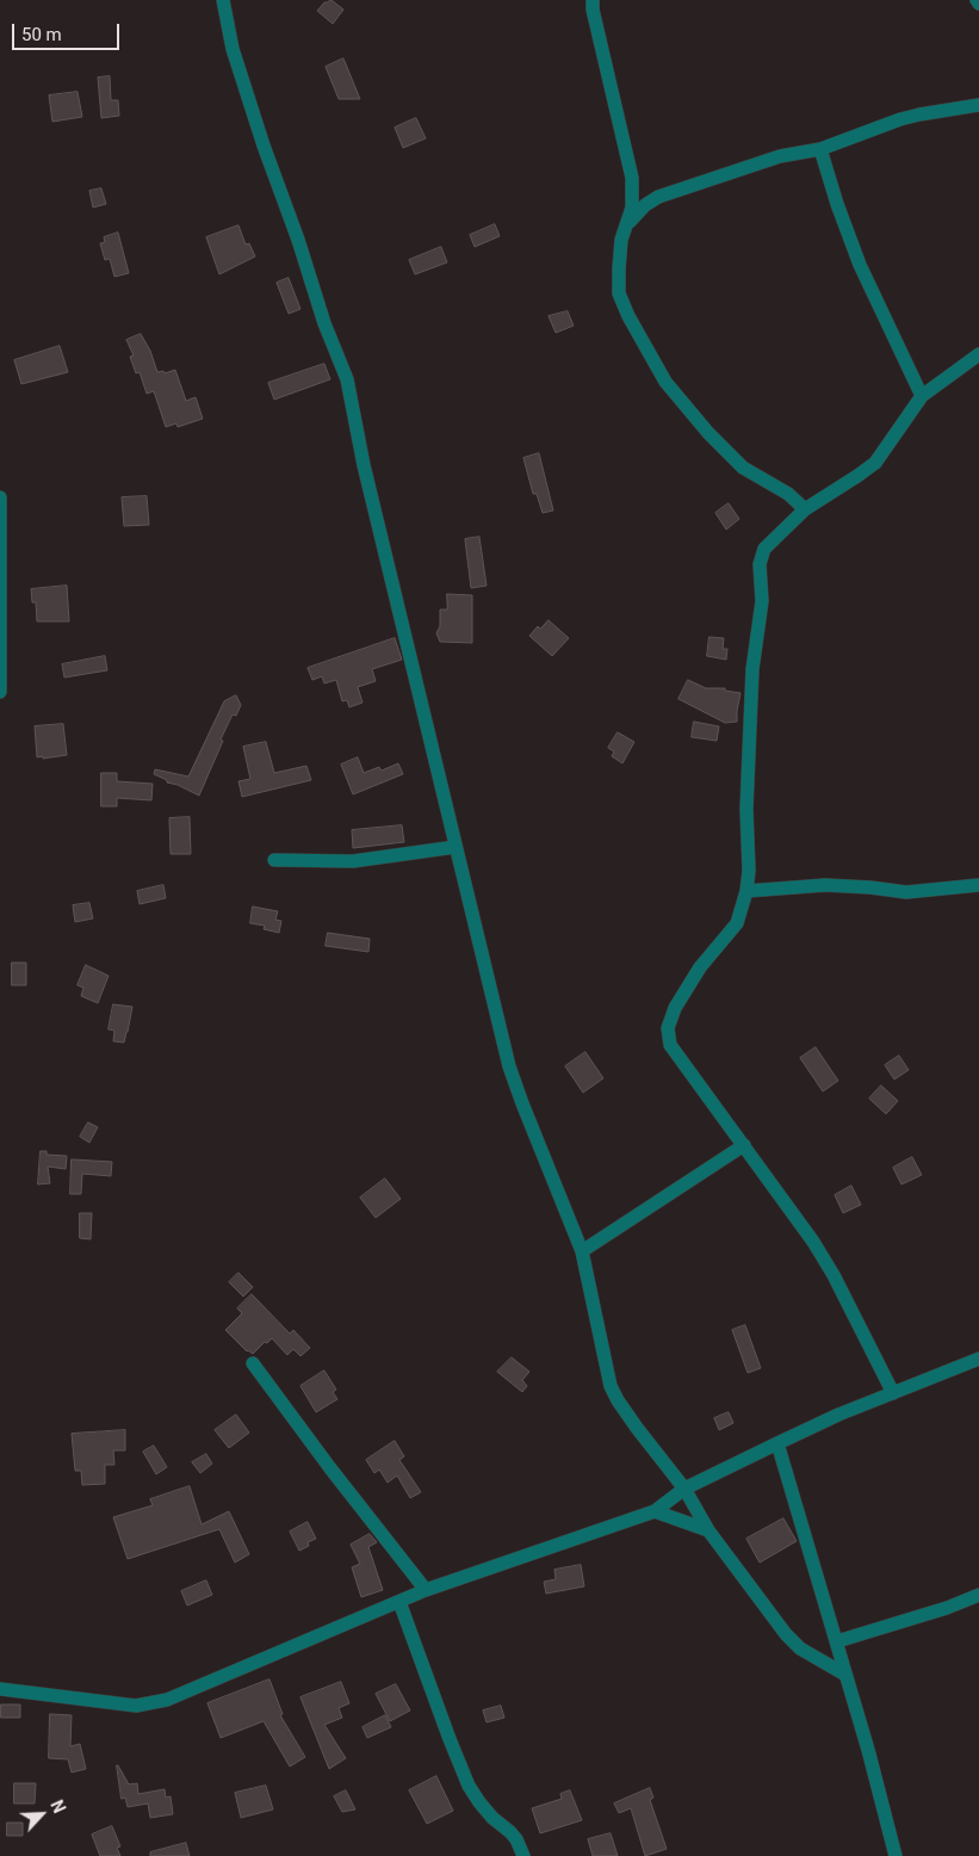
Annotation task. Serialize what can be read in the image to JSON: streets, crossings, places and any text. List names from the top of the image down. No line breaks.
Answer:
{"scale_bar":"50 m","north":"top right"}
